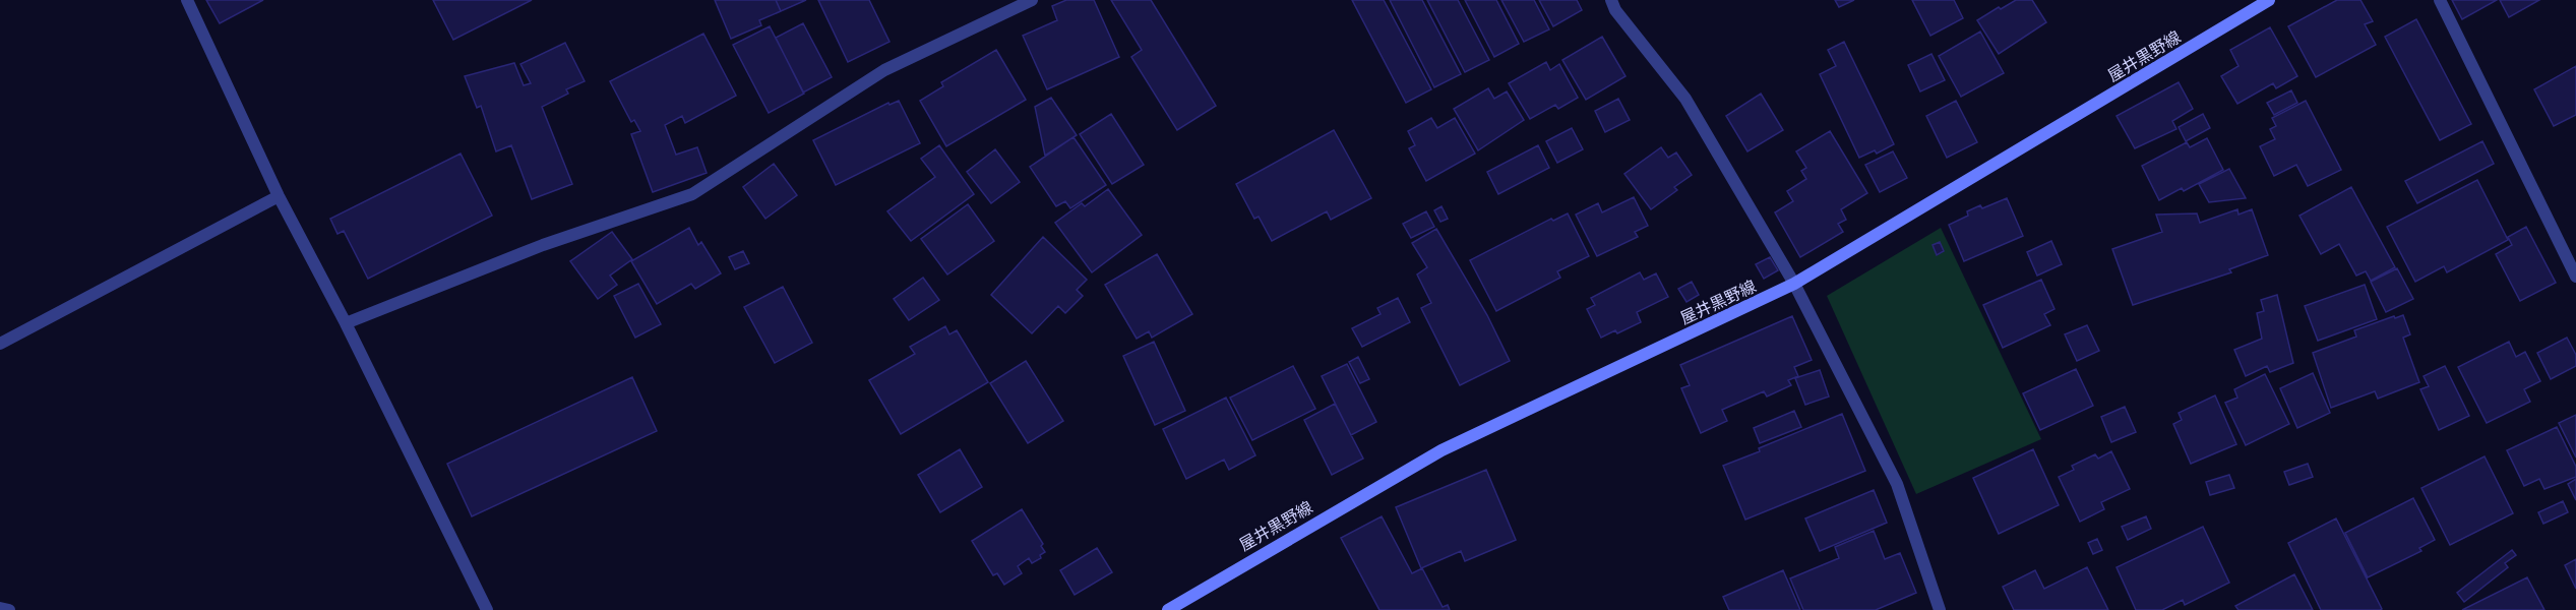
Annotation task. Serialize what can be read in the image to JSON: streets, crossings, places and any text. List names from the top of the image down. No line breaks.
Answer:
{"streets":{"main road":["屋井黒野線"]}}
